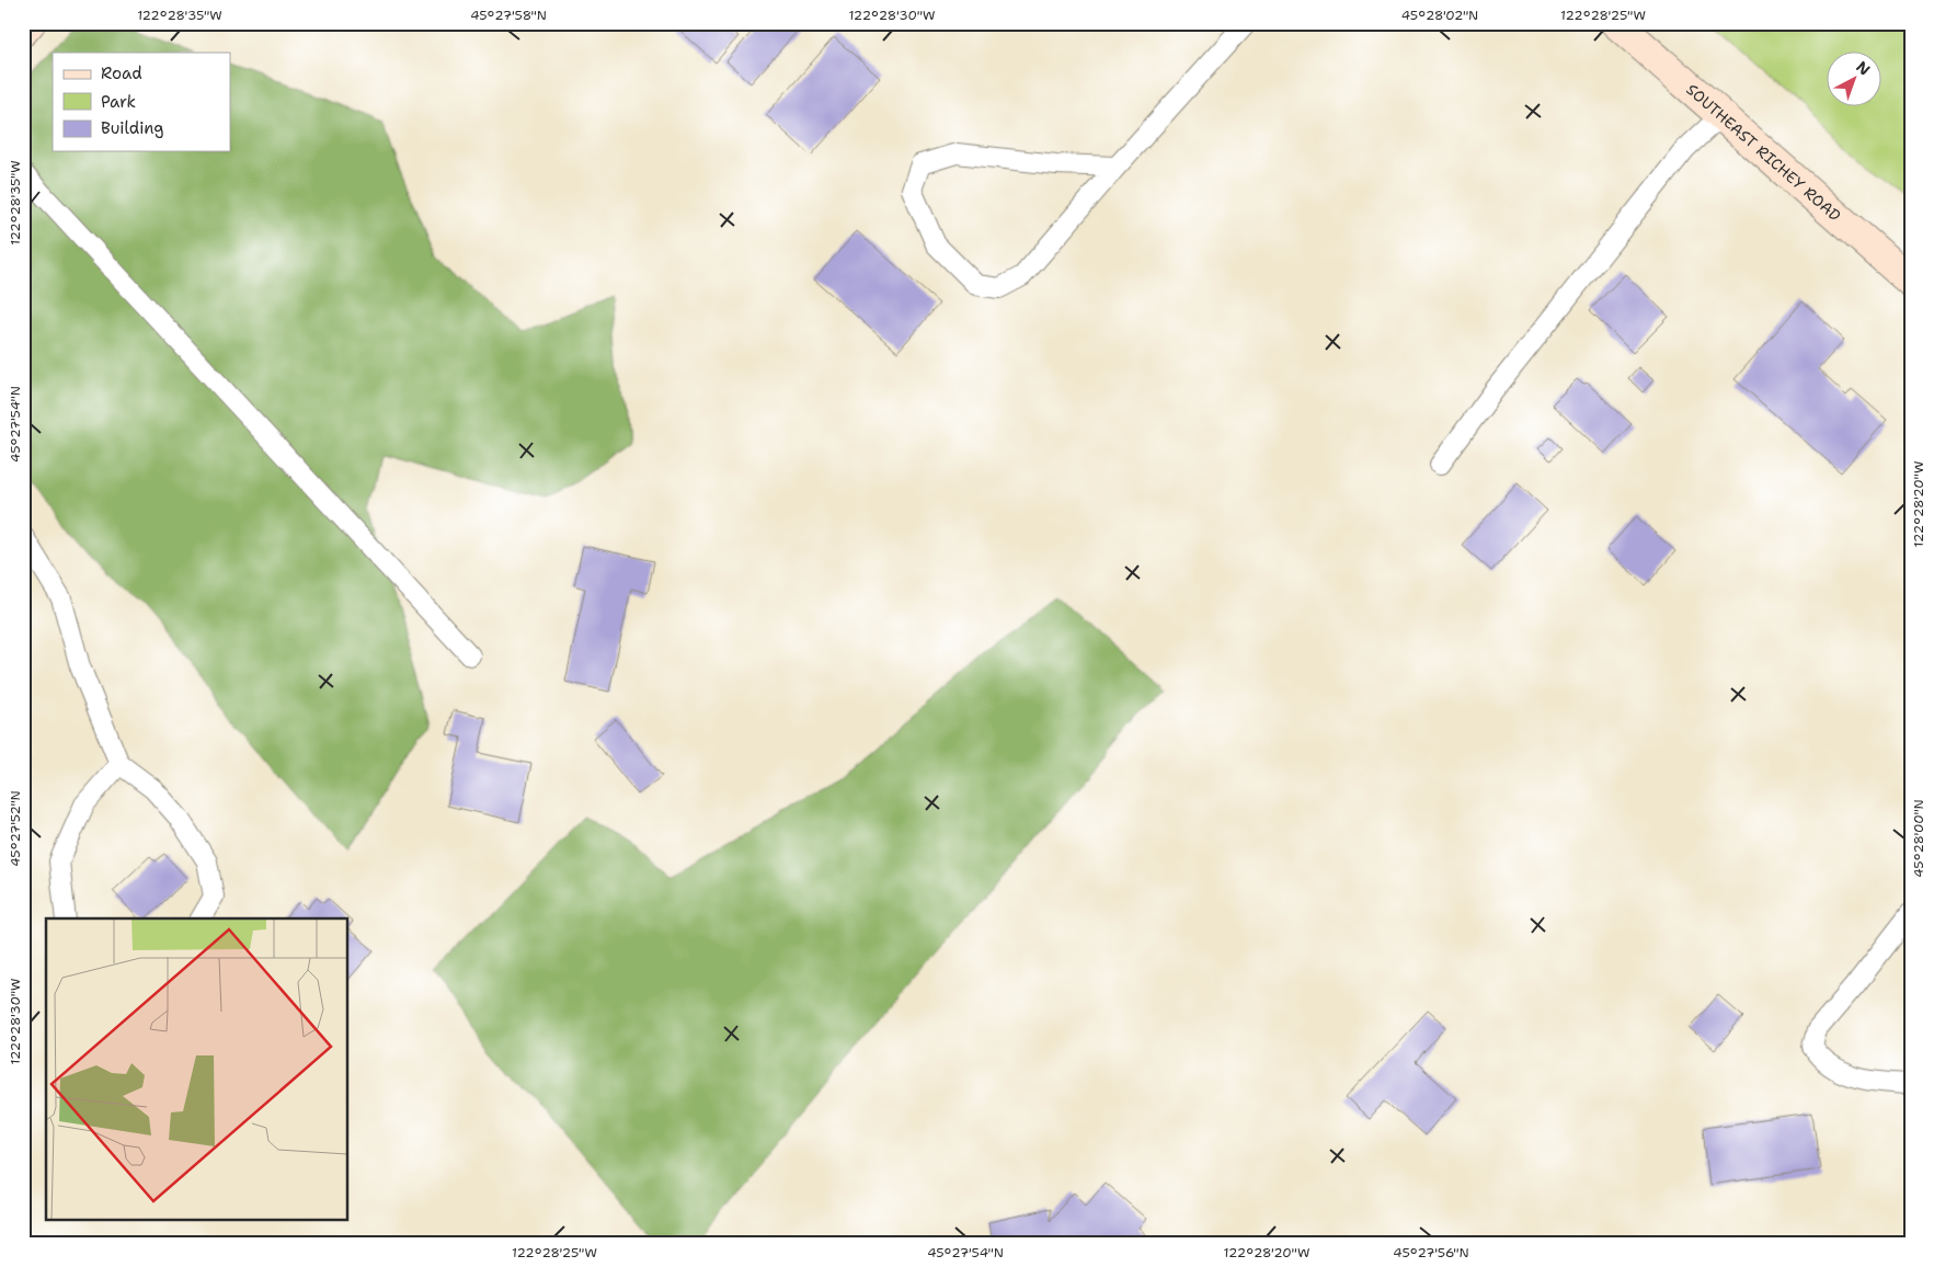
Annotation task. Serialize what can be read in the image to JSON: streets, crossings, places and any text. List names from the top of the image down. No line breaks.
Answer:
{"streets":{"main road":["SOUTHEAST RICHEY ROAD"]},"legend":["Road","Park","Building"],"north":"top right","coordinates":["122°28'35\"W","45°27'58\"N","122°28'30\"W","45°28'02\"N","122°28'25\"W","45°27'54\"N","122°28'20\"W","45°27'52\"N","45°28'00\"N","45°27'56\"N"]}
